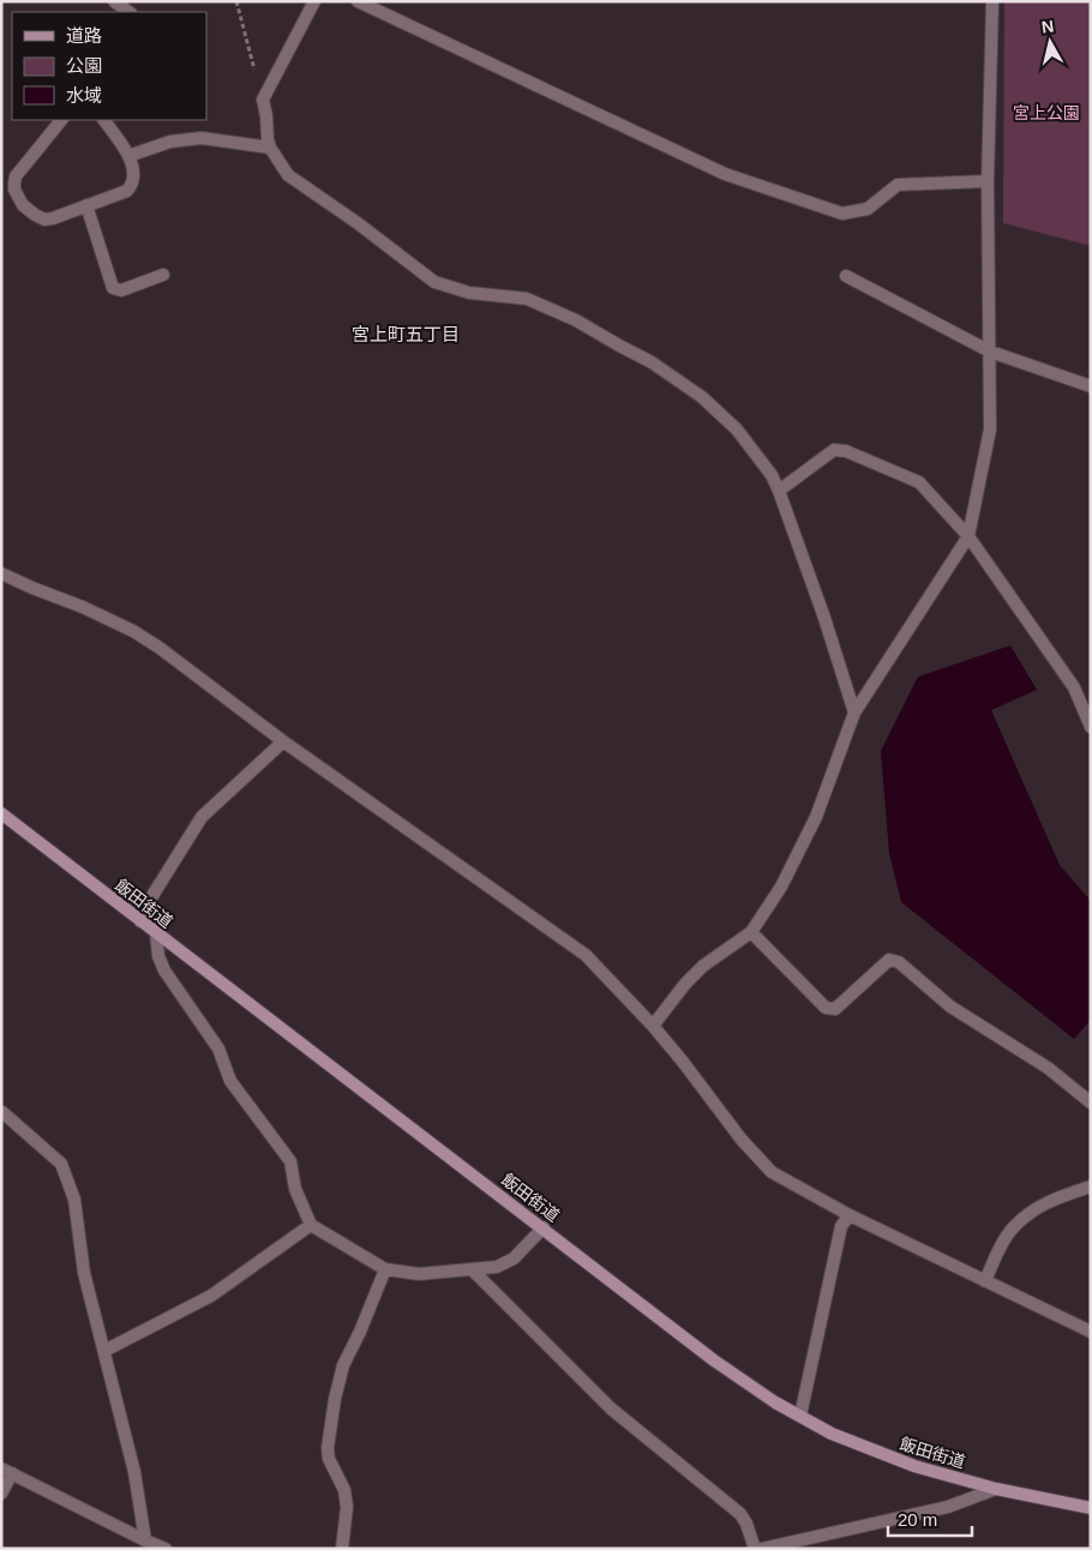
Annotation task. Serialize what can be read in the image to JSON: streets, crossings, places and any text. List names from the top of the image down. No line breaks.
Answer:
{"streets":{"main road":["飯田街道"]},"districts":["宮上町五丁目"],"parks":["宮上公園"],"legend":["道路","公園","水域"],"scale_bar":"20 m","north":"top"}
